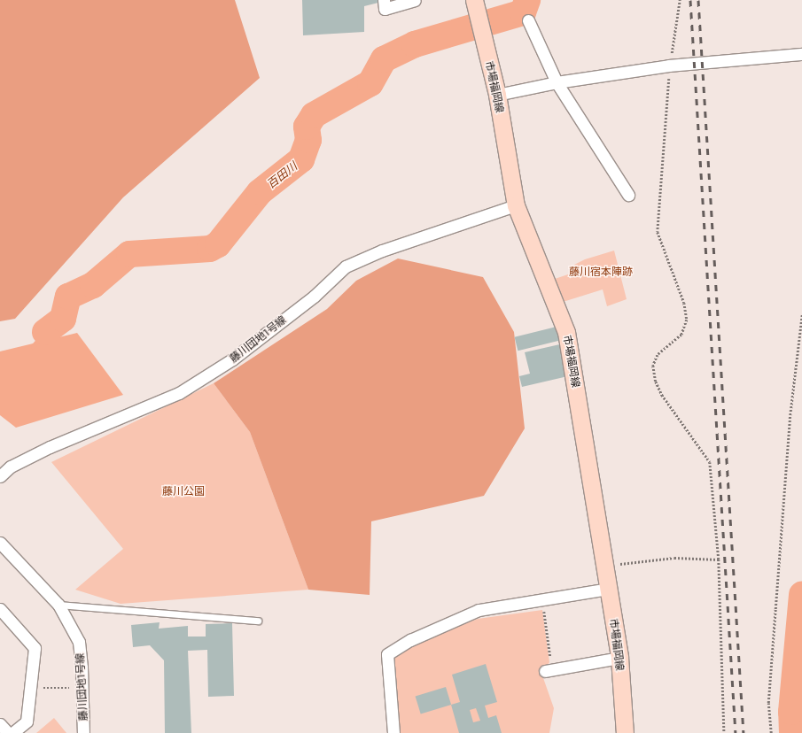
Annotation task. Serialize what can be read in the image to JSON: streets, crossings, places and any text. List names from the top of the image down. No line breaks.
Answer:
{"streets":{"main road":["市場福岡線"],"street":["藤川団地1号線"]},"crossings":[["市場福岡線","藤川団地1号線"]],"water":["百田川"],"parks":["藤川宿本陣跡","藤川公園"]}
